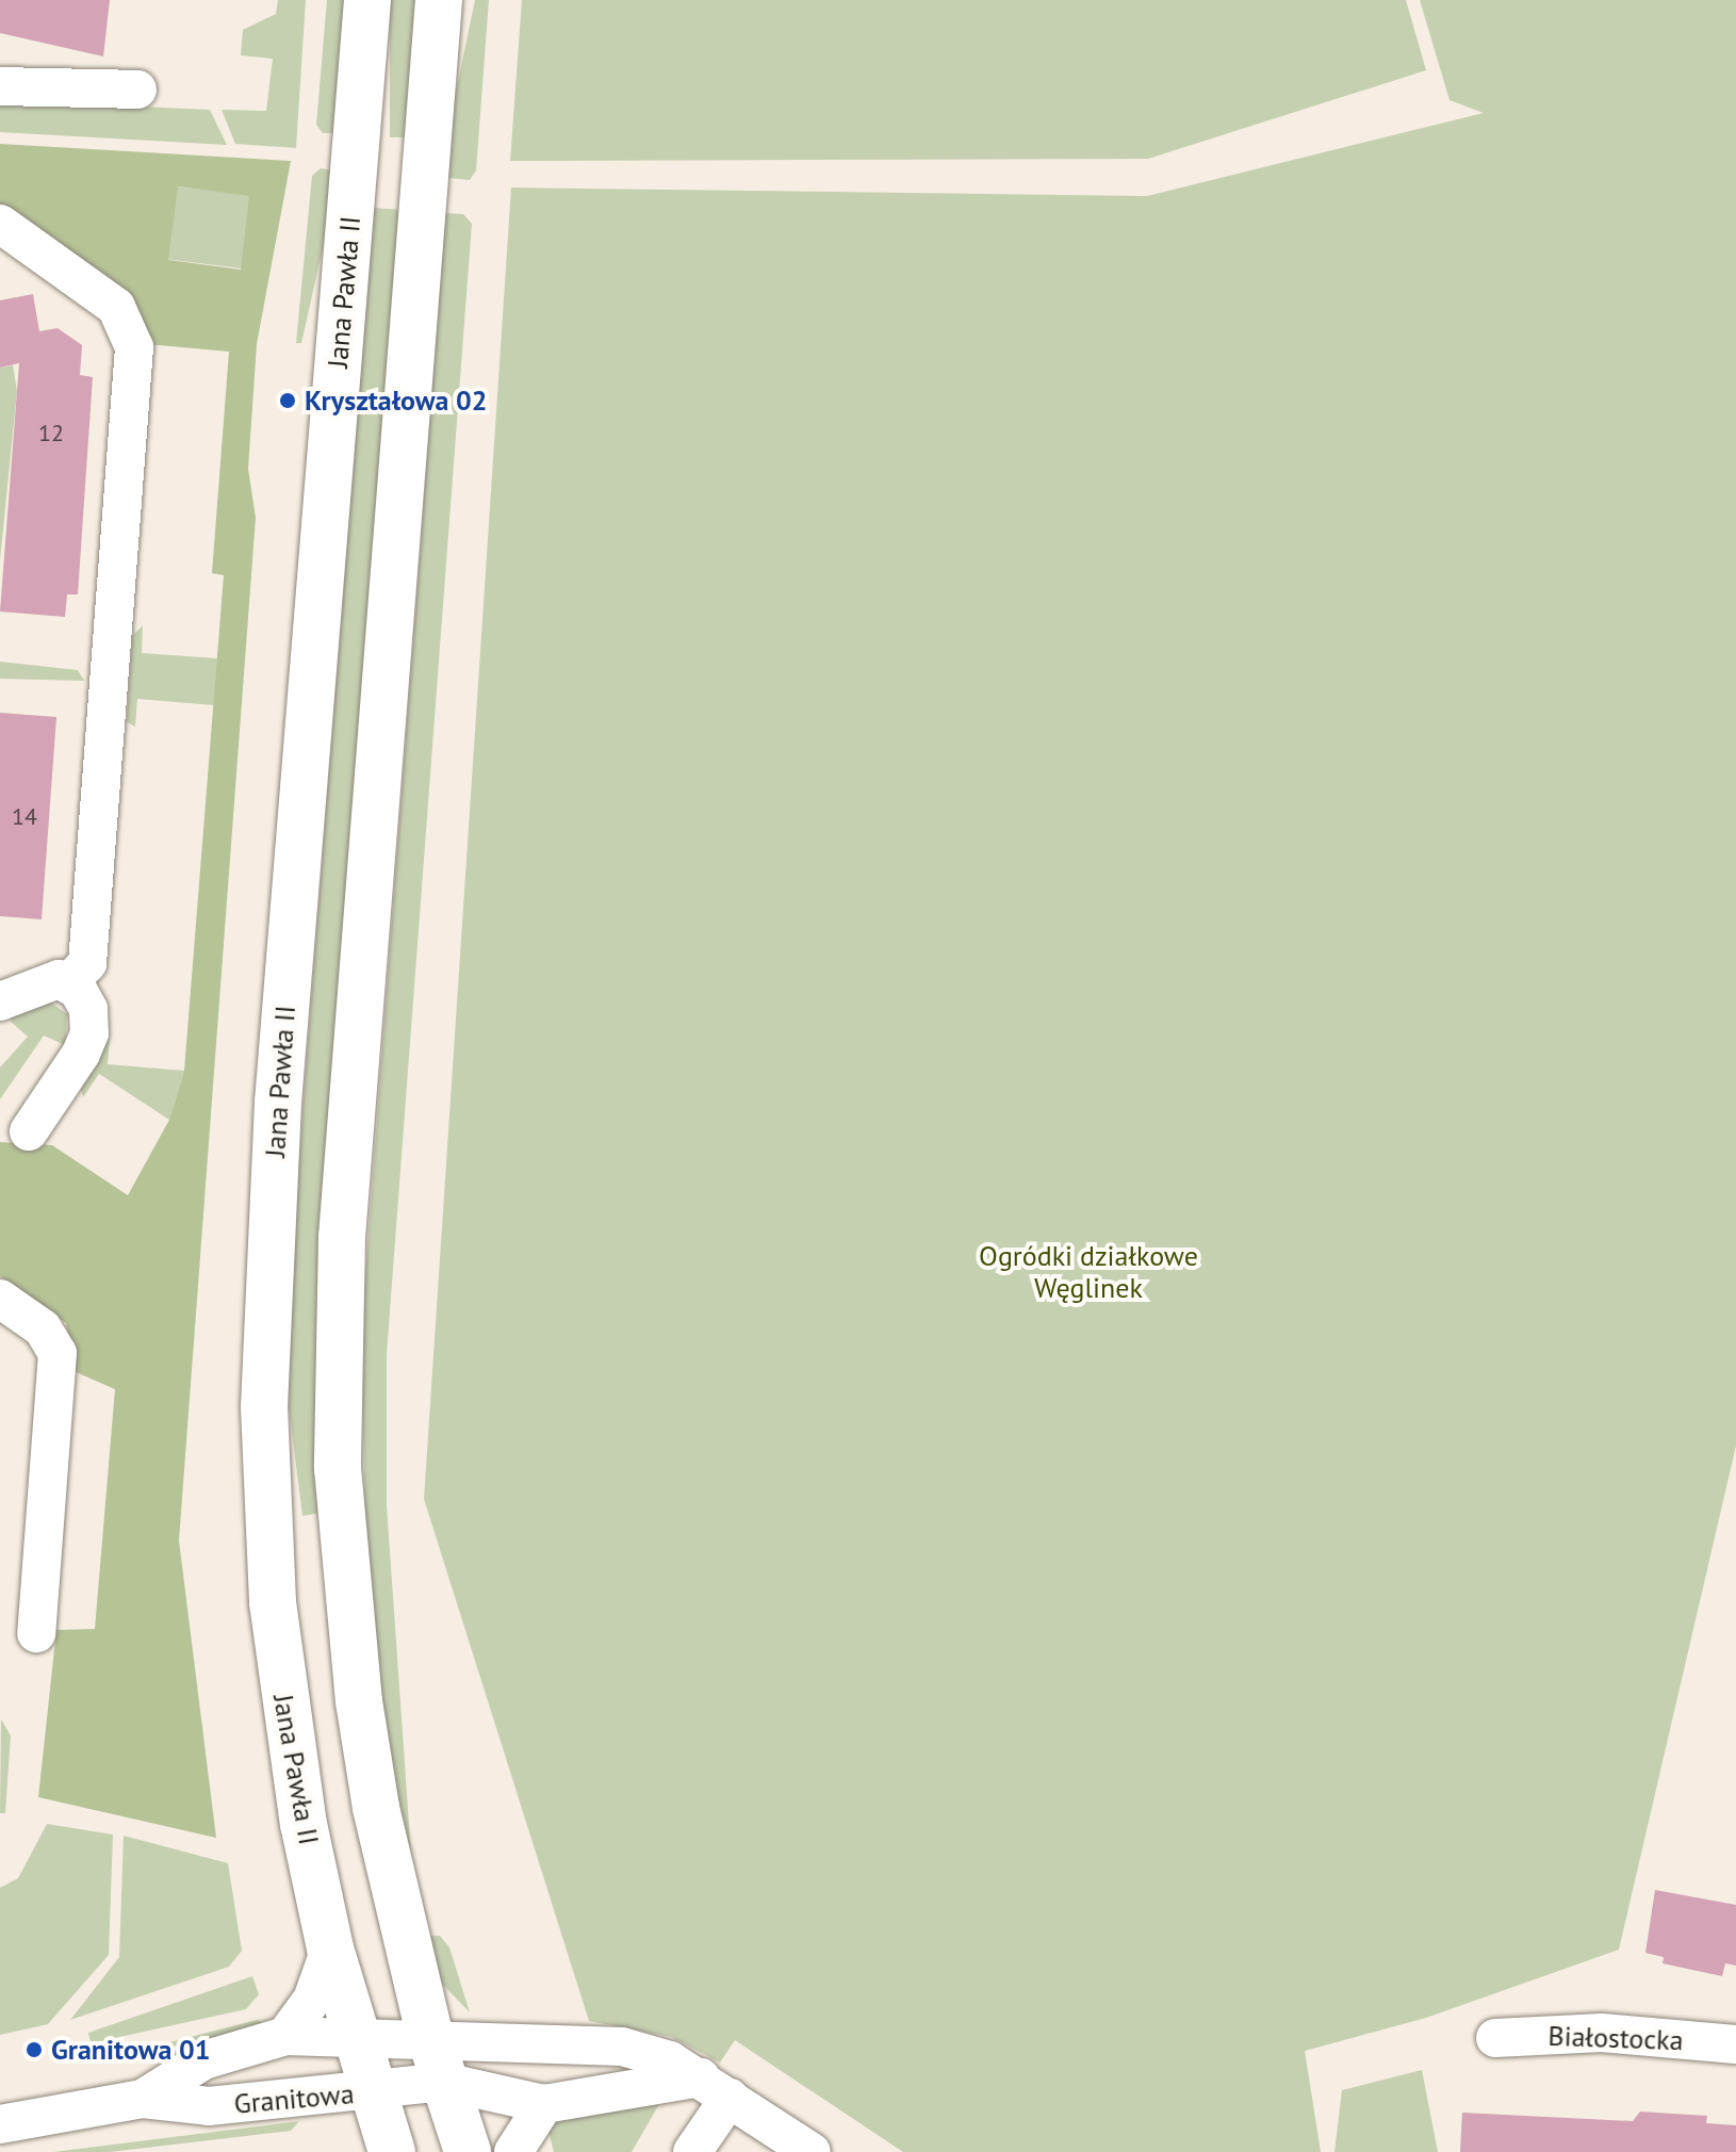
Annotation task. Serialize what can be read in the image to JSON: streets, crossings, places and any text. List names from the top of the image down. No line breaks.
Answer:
{"streets":{"main road":["Jana Pawła II"],"street":["Białostocka","Granitowa"]},"crossings":[["Jana Pawła II","Granitowa"]],"parks":["Ogródki działkowe Węglinek"],"places":["Kryształowa 02","Granitowa 01"],"house_numbers":["12","14"]}
